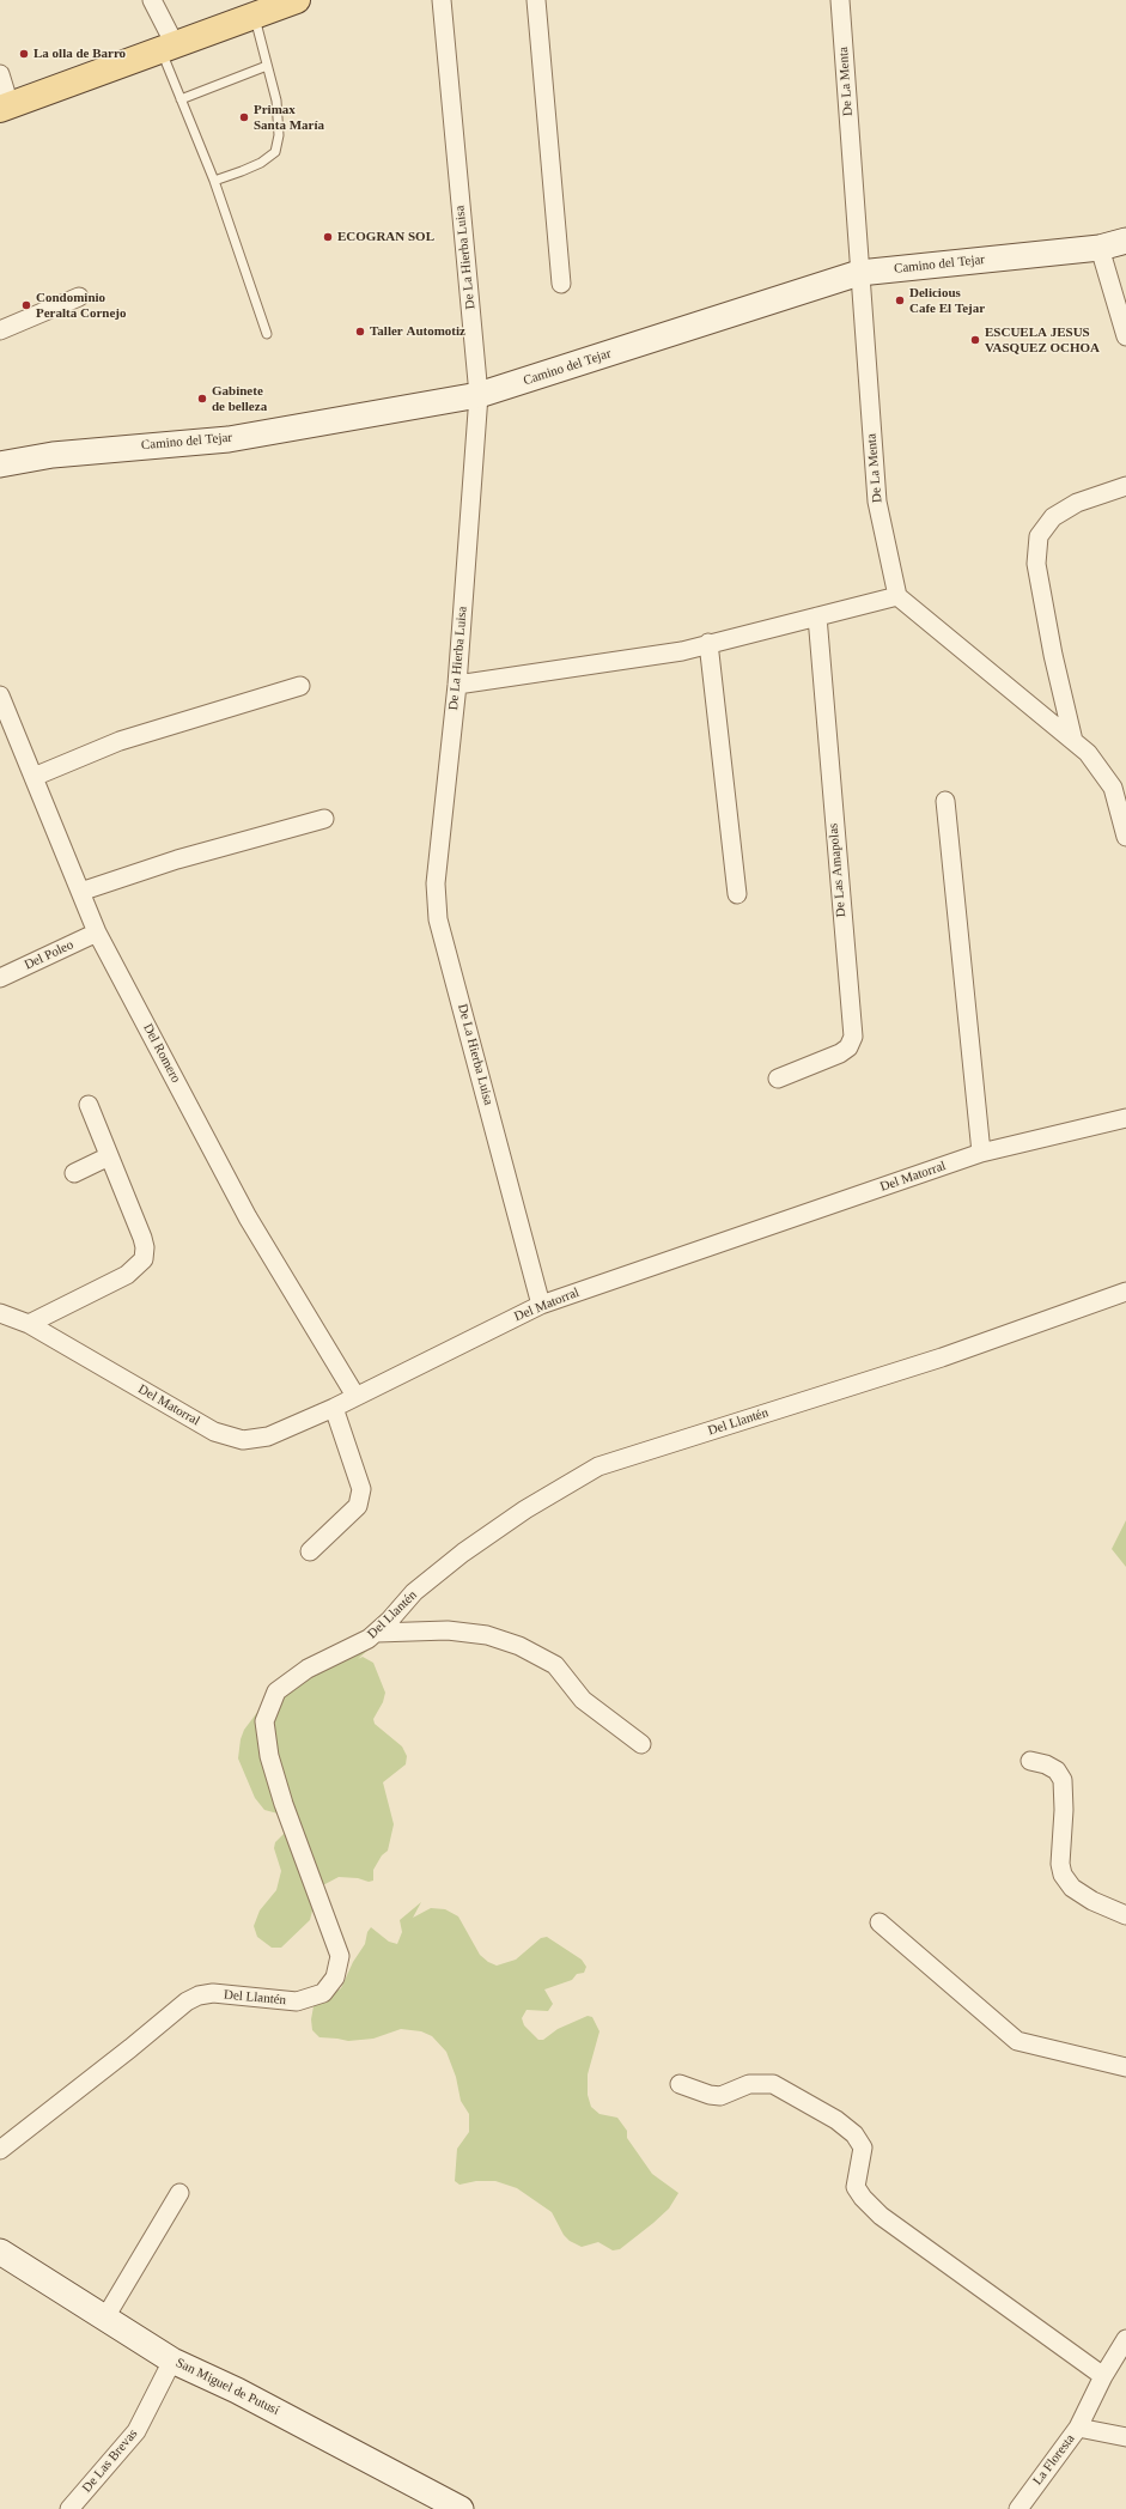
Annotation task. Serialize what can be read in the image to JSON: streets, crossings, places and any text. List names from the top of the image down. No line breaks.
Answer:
{"streets":{"street":["De La Menta","De La Hierba Luisa","Camino del Tejar","De Las Amapolas","Del Poleo","Del Romero","Del Matorral","Del Llantén","San Miguel de Putusí","La Floresta","De Las Brevas"]},"crossings":[["De La Menta","Camino del Tejar"],["De La Hierba Luisa","Camino del Tejar"],["De La Hierba Luisa","Del Matorral"],["Del Poleo","Del Romero"],["Del Romero","Del Matorral"],["San Miguel de Putusí","De Las Brevas"]],"places":["La olla de Barro","Primax Santa María","ECOGRAN SOL","Delicious Cafe El Tejar","Condominio Peralta Cornejo","Taller Automotiz","ESCUELA JESUS VASQUEZ OCHOA","Gabinete de belleza"]}
